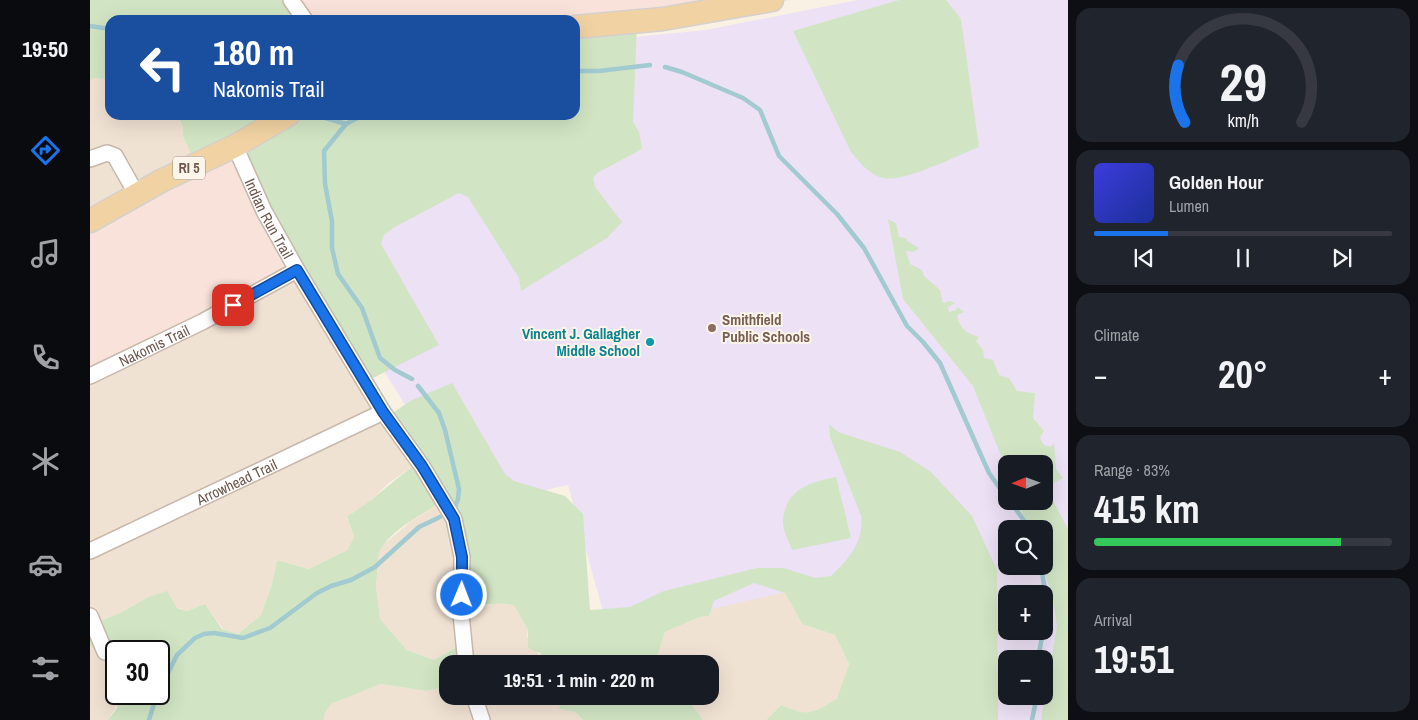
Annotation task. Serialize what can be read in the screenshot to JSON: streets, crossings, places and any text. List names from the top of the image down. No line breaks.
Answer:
{"streets":{"main road":["RI 5"],"street":["Indian Run Trail","Nakomis Trail","Arrowhead Trail"]},"crossings":[["RI 5","Indian Run Trail"],["Indian Run Trail","Nakomis Trail"],["Indian Run Trail","Arrowhead Trail"]],"places":["Smithfield Public Schools","Vincent J. Gallagher Middle School"],"north":"left","page":{"tabs":"19:50","turn":["180 m","Nakomis Trail"],"song":["Golden Hour","Lumen"],"tile":["Climate",["Range · 83%","415 km"],["Arrival","19:51"]],"heat":["−","20°","+"],"map_buttons":["+","−"],"limit":"30","trip":"19:51 · 1 min · 220 m","gauge":["29","km/h"]}}
